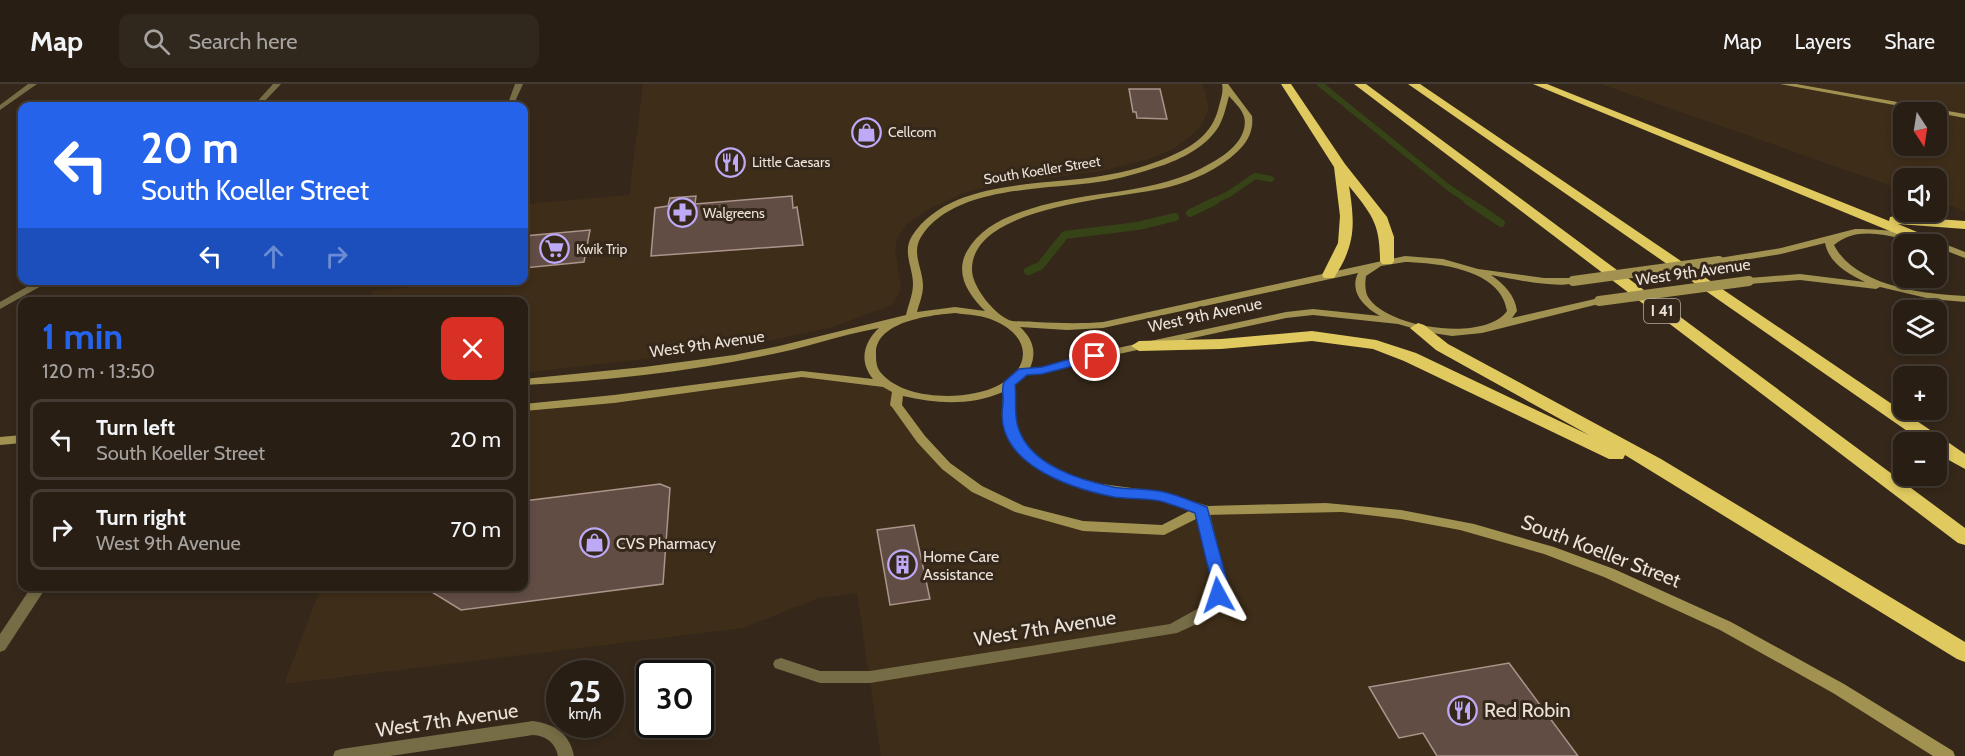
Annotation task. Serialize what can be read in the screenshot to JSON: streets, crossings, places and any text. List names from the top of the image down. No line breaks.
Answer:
{"streets":{"highway":["I 41"],"main road":["South Koeller Street","West 9th Avenue"],"street":["West 7th Avenue"]},"crossings":[["South Koeller Street","West 9th Avenue"],["South Koeller Street","West 7th Avenue"]],"places":{"shop":["Cellcom","CVS Pharmacy"],"restaurant":["Little Caesars","Red Robin"],"pharmacy":["Walgreens"],"supermarket":["Kwik Trip"],"building":["Home Care Assistance"]},"north":"bottom","page":{"header":"Map","search":"Search here","nav":["Map","Layers","Share"],"map_buttons":["+","−"],"turn":["20 m","South Koeller Street"],"heading":["1 min","120 m · 13:50"],"list":[{"name":"Turn left","note":"South Koeller Street","value":"20 m"},{"name":"Turn right","note":"West 9th Avenue","value":"70 m"}],"speed":"25 km/h","limit":"30"}}
